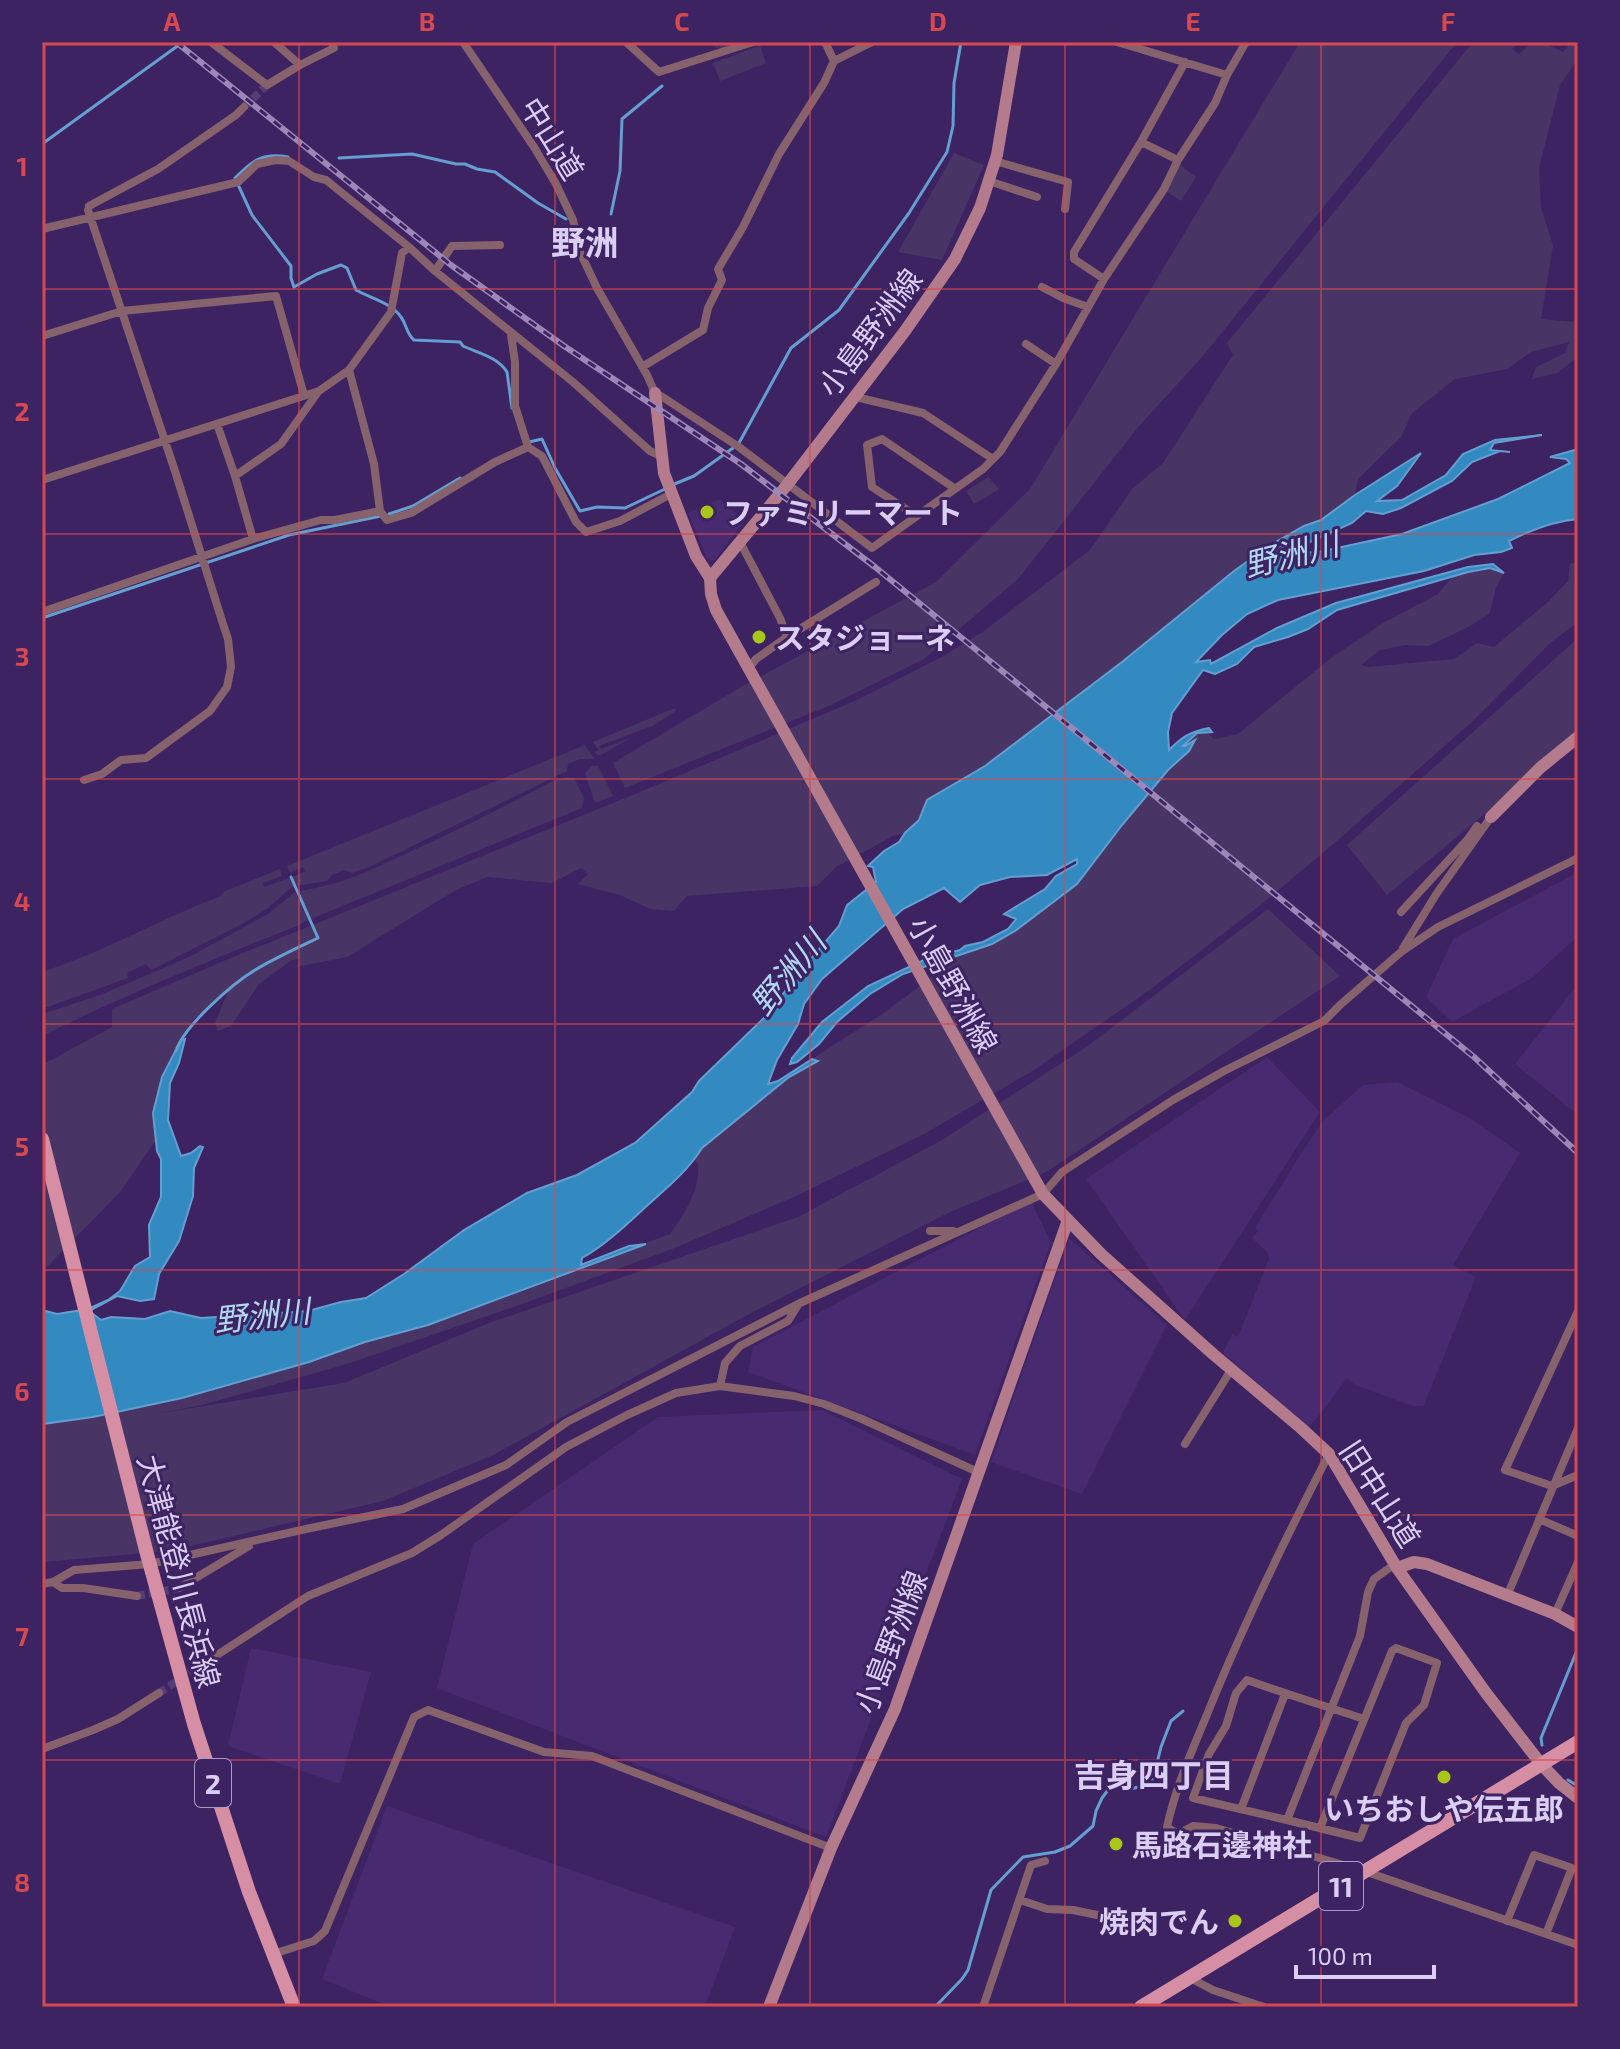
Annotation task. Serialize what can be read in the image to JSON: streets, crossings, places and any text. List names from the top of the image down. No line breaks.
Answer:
{"streets":{"main road":["小島野洲線","旧中山道","大津能登川長浜線","2","11"],"street":["中山道"]},"crossings":[["小島野洲線","旧中山道"],["旧中山道","11"]],"districts":["野洲","吉身四丁目"],"water":["野洲川"],"places":["ファミリーマート","スタジョーネ","いちおしや伝五郎","馬路石邊神社","焼肉でん"],"scale_bar":"100 m","grid":{"columns":["A","B","C","D","E","F"],"rows":["1","2","3","4","5","6","7","8"]}}
